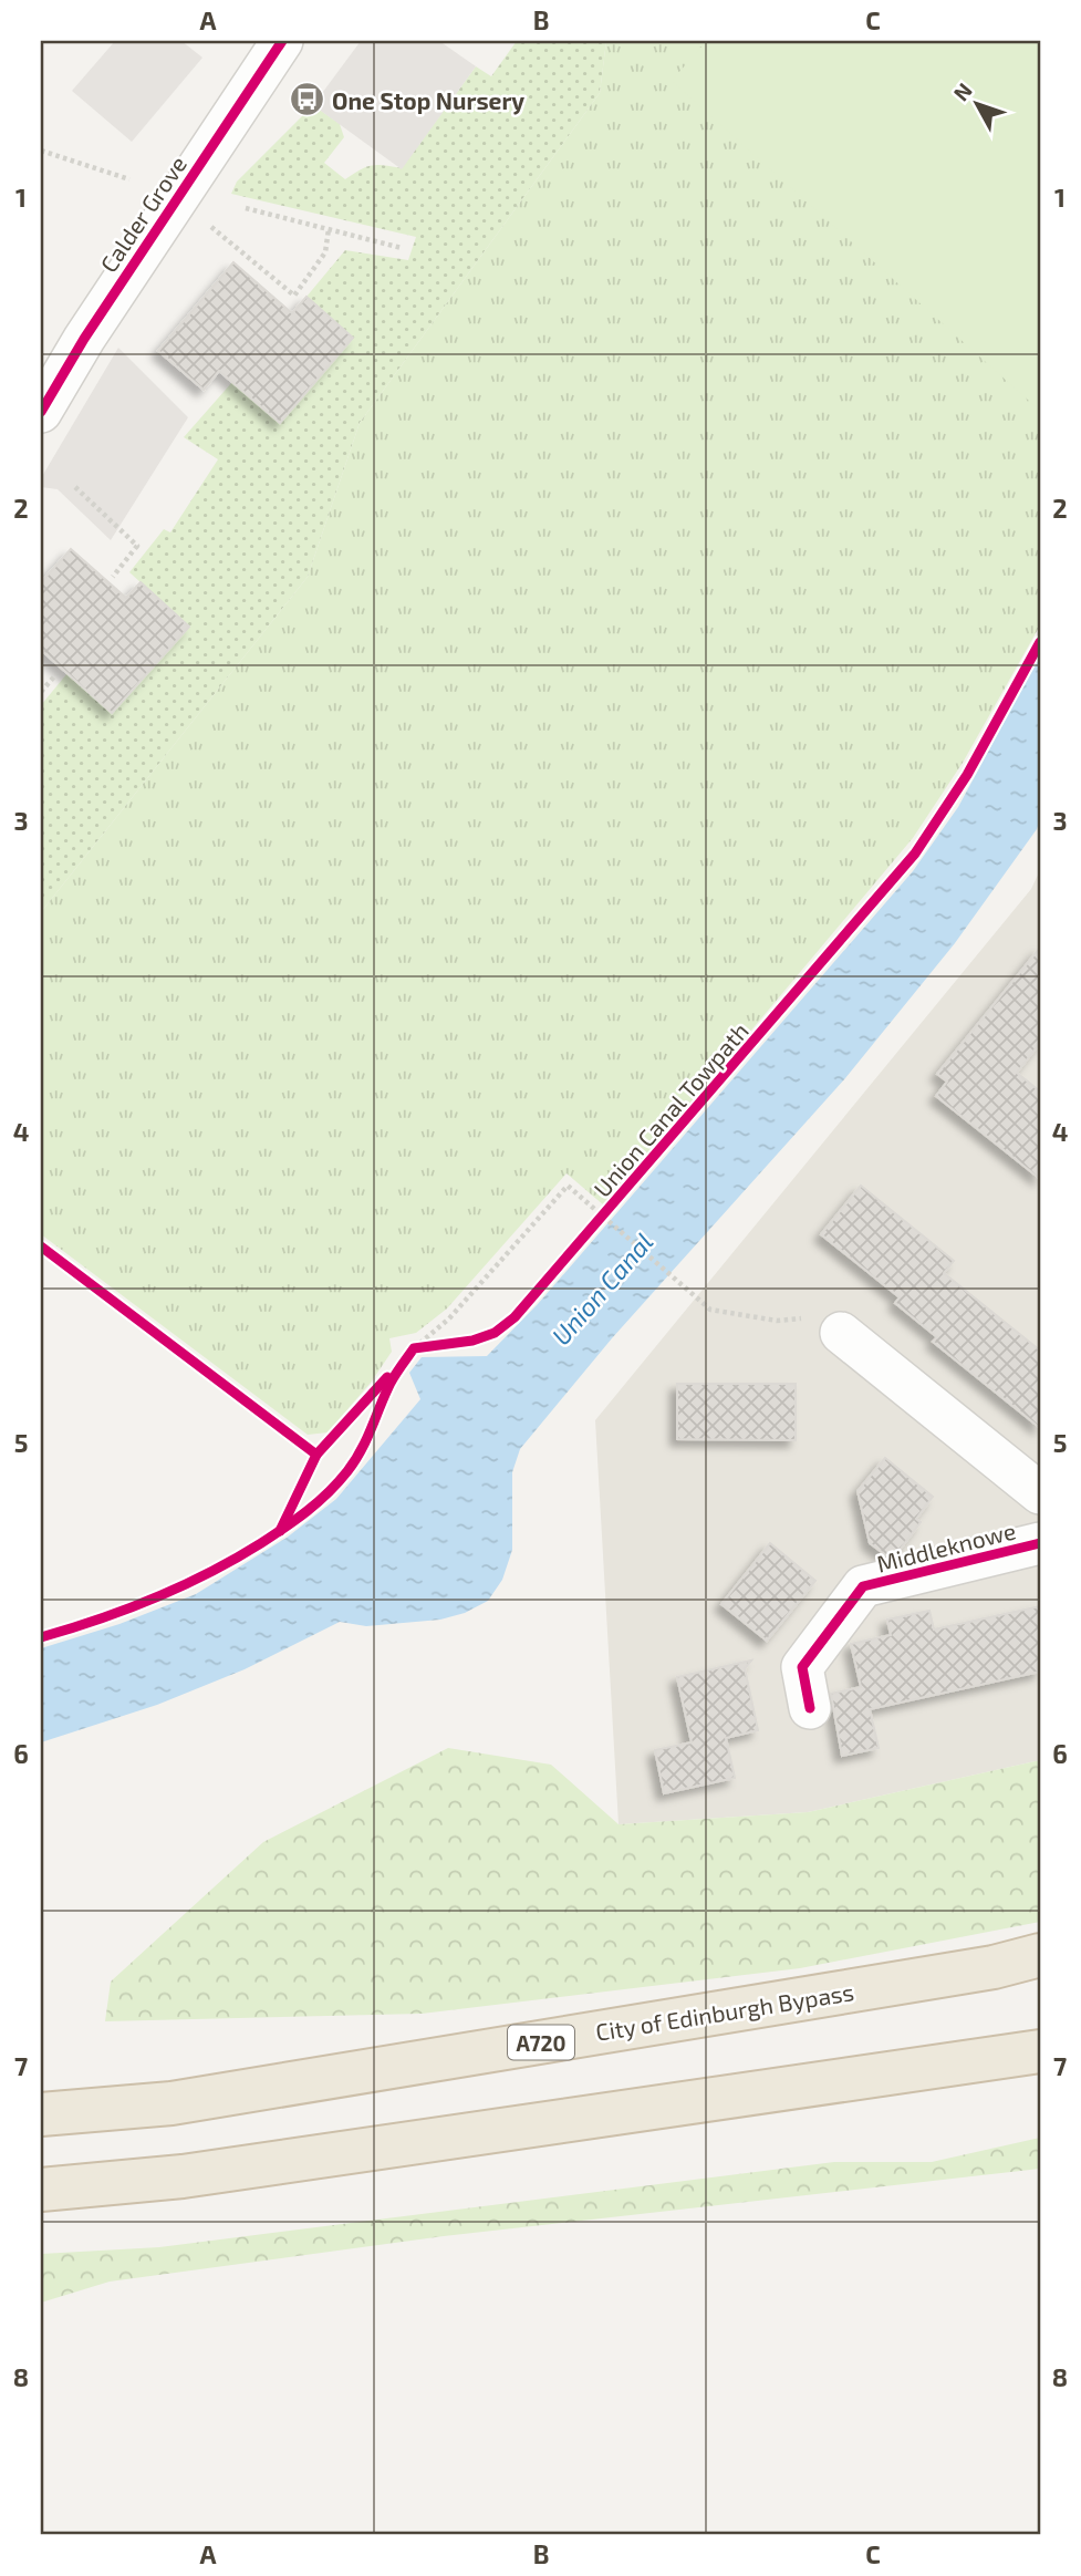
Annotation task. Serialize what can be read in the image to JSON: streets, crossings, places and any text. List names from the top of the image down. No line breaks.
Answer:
{"streets":{"highway":["City of Edinburgh Bypass","A720"],"street":["Calder Grove","Middleknowe"],"cycle path":["Union Canal Towpath"]},"water":["Union Canal"],"places":{"bus stop":["One Stop Nursery"]},"north":"top left","grid":{"columns":["A","B","C"],"rows":["1","2","3","4","5","6","7","8"]}}
